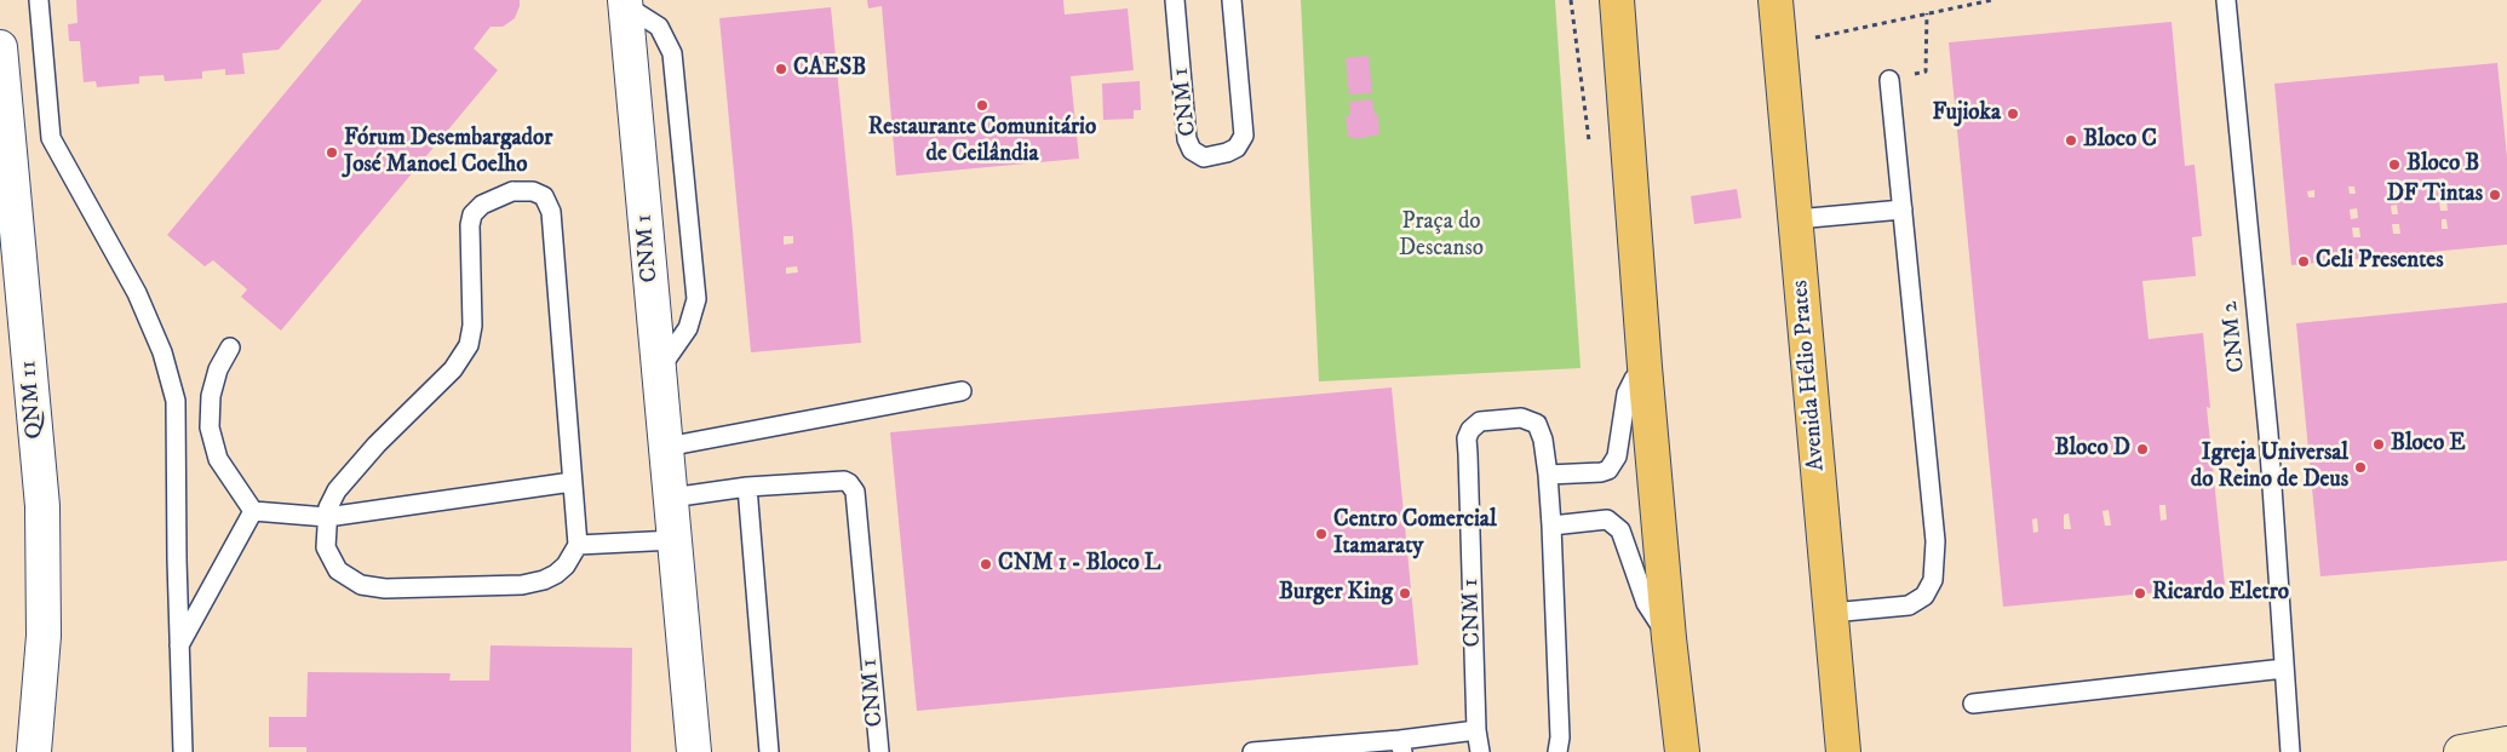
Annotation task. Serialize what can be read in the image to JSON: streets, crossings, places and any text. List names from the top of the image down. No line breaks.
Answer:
{"streets":{"main road":["Avenida Hélio Prates"],"street":["CNM 1","QNM 11"],"lane":["CNM 2"]},"parks":["Praça do Descanso"],"places":["CAESB","Restaurante Comunitário de Ceilândia","Fujioka","Bloco C","Fórum Desembargador José Manoel Coelho","Bloco B","DF Tintas","Celi Presentes","Bloco E","Bloco D","Igreja Universal do Reino de Deus","Centro Comercial Itamaraty","CNM 1 - Bloco L","Burger King","Ricardo Eletro"]}
